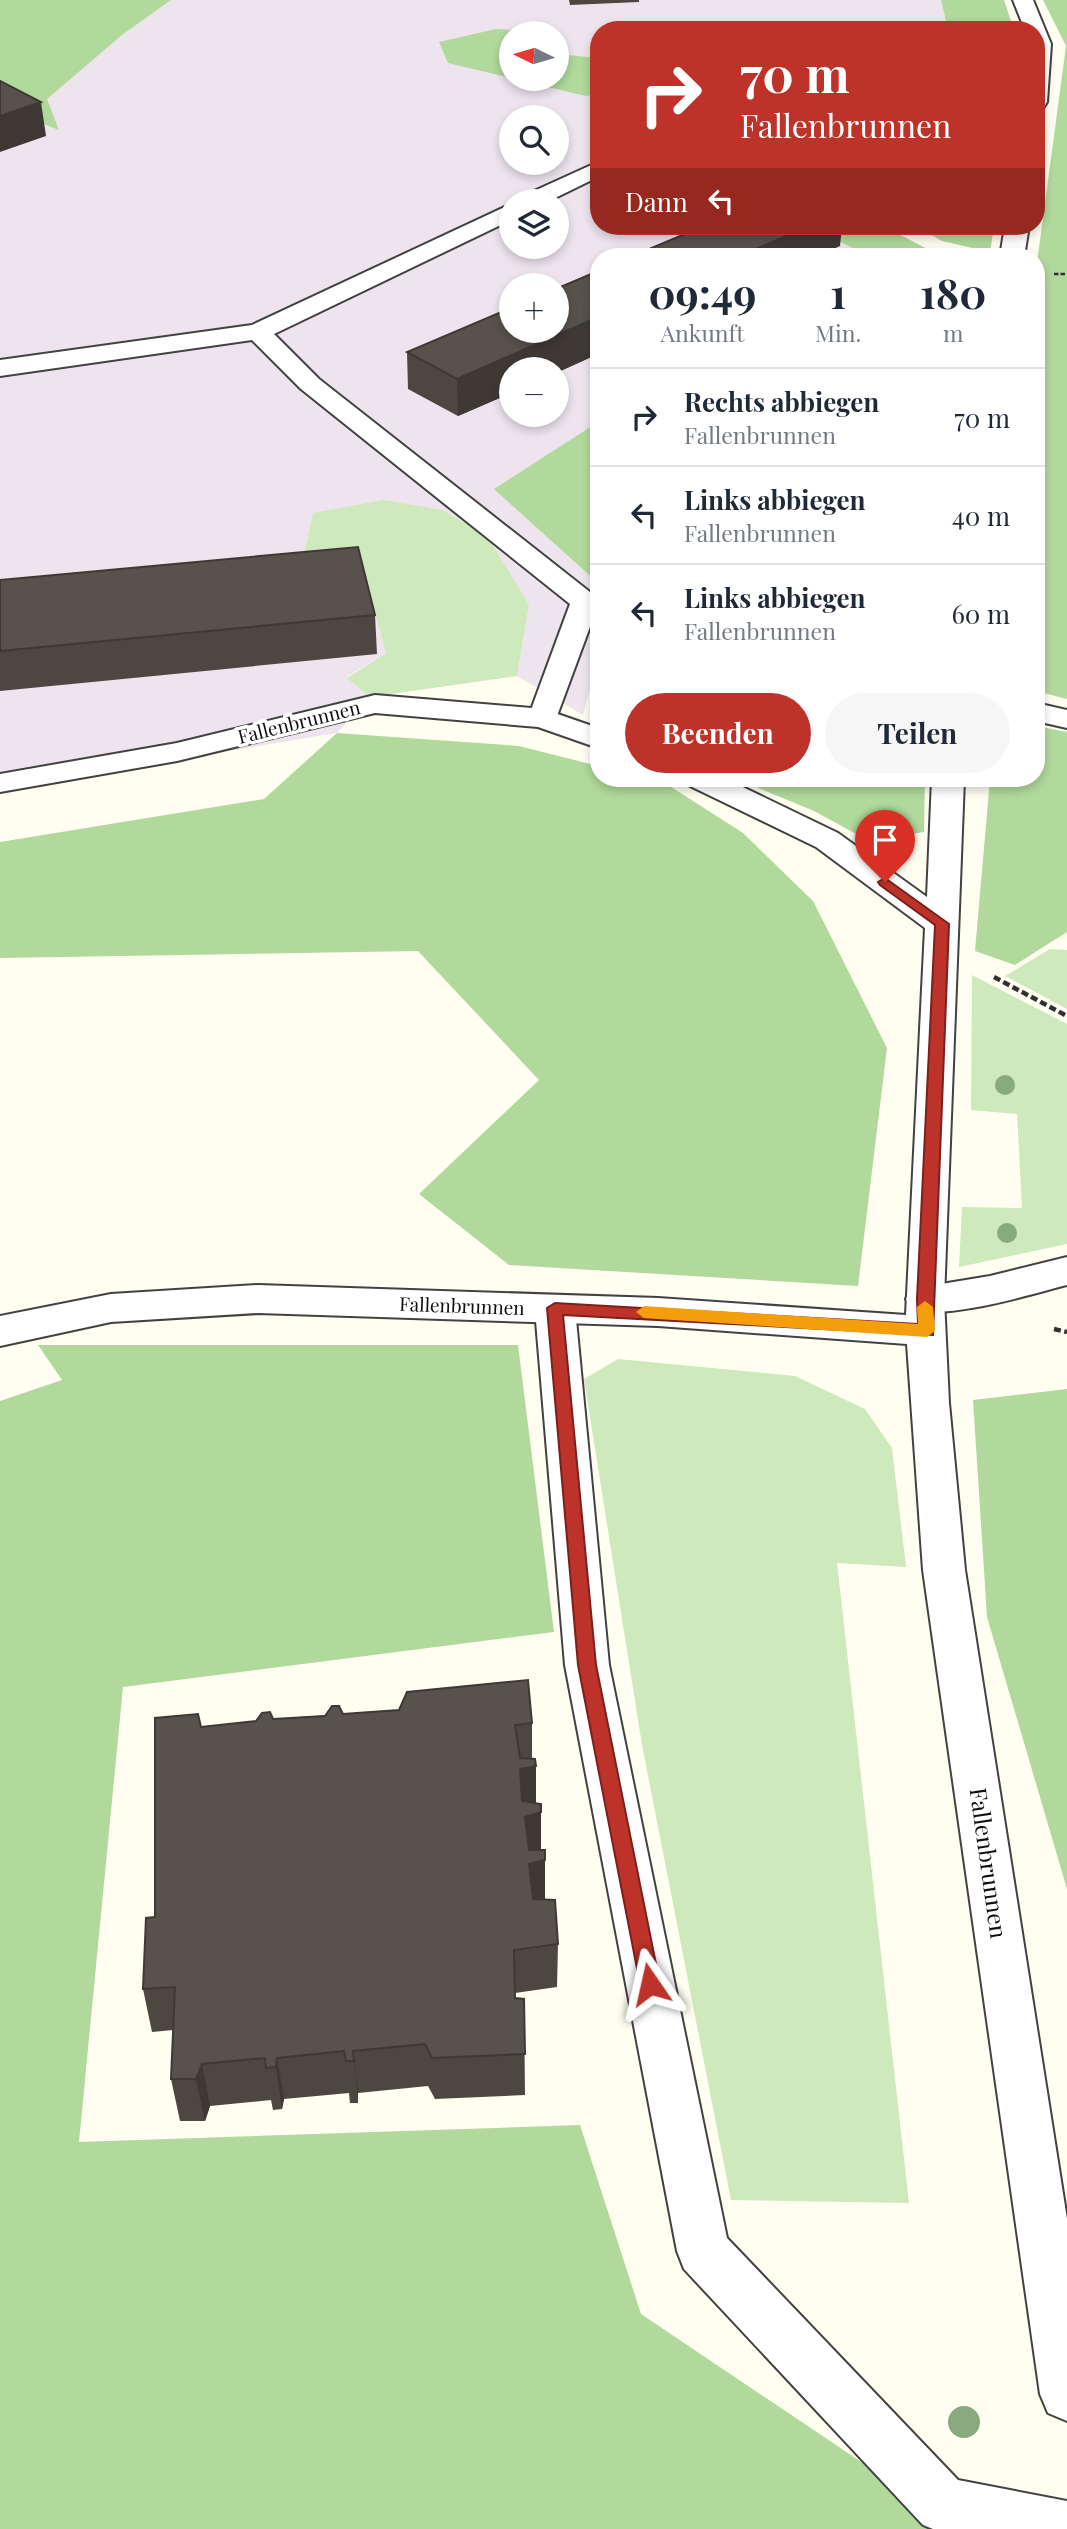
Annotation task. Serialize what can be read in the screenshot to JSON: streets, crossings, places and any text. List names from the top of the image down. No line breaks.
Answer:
{"streets":{"street":["Fallenbrunnen"]},"north":"left","page":{"map_buttons":["+","−"],"turn":["70 m","Fallenbrunnen"],"then":"Dann","eta":["09:49","Ankunft","1","Min.","180","m"],"list":[{"name":"Rechts abbiegen","note":"Fallenbrunnen","value":"70 m"},{"name":"Links abbiegen","note":"Fallenbrunnen","value":"40 m"},{"name":"Links abbiegen","note":"Fallenbrunnen","value":"60 m"}],"buttons":["Beenden","Teilen"]}}
